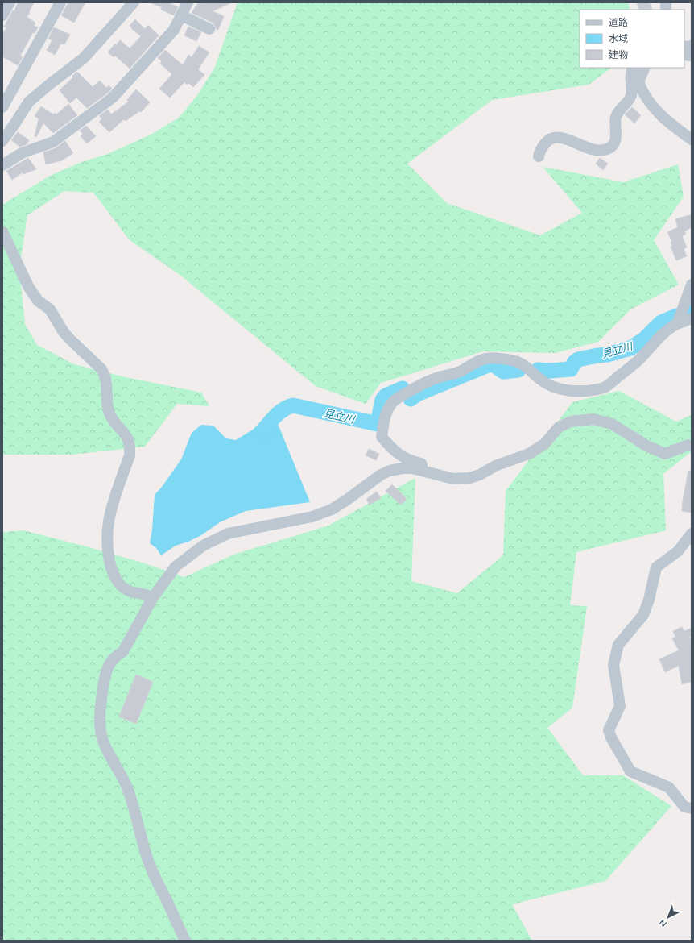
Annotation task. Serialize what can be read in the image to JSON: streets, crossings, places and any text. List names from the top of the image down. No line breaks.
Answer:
{"water":["見立川"],"legend":["道路","水域","建物"],"north":"bottom left"}
